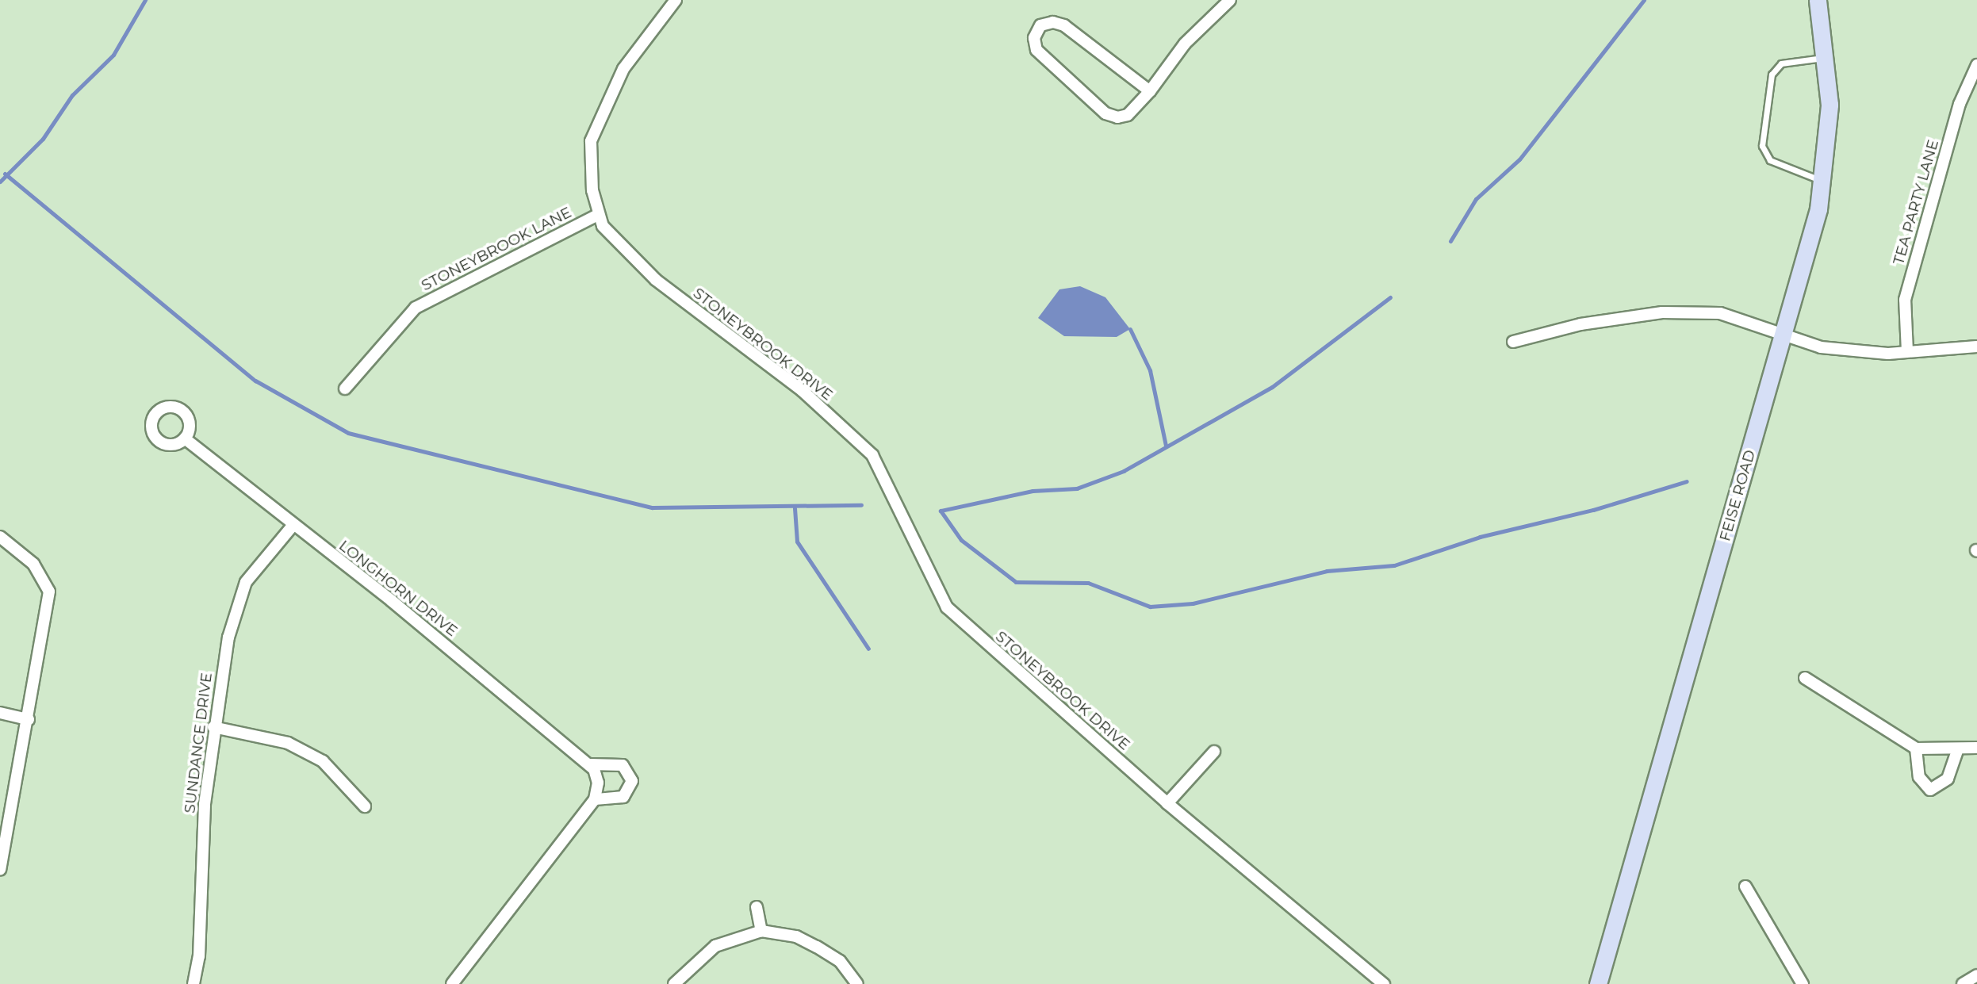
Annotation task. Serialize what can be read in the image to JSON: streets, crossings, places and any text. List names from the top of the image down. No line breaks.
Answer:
{"streets":{"main road":["FEISE ROAD"],"street":["TEA PARTY LANE","STONEYBROOK LANE","STONEYBROOK DRIVE","LONGHORN DRIVE","SUNDANCE DRIVE"]},"crossings":[["STONEYBROOK LANE","STONEYBROOK DRIVE"],["LONGHORN DRIVE","SUNDANCE DRIVE"]]}
